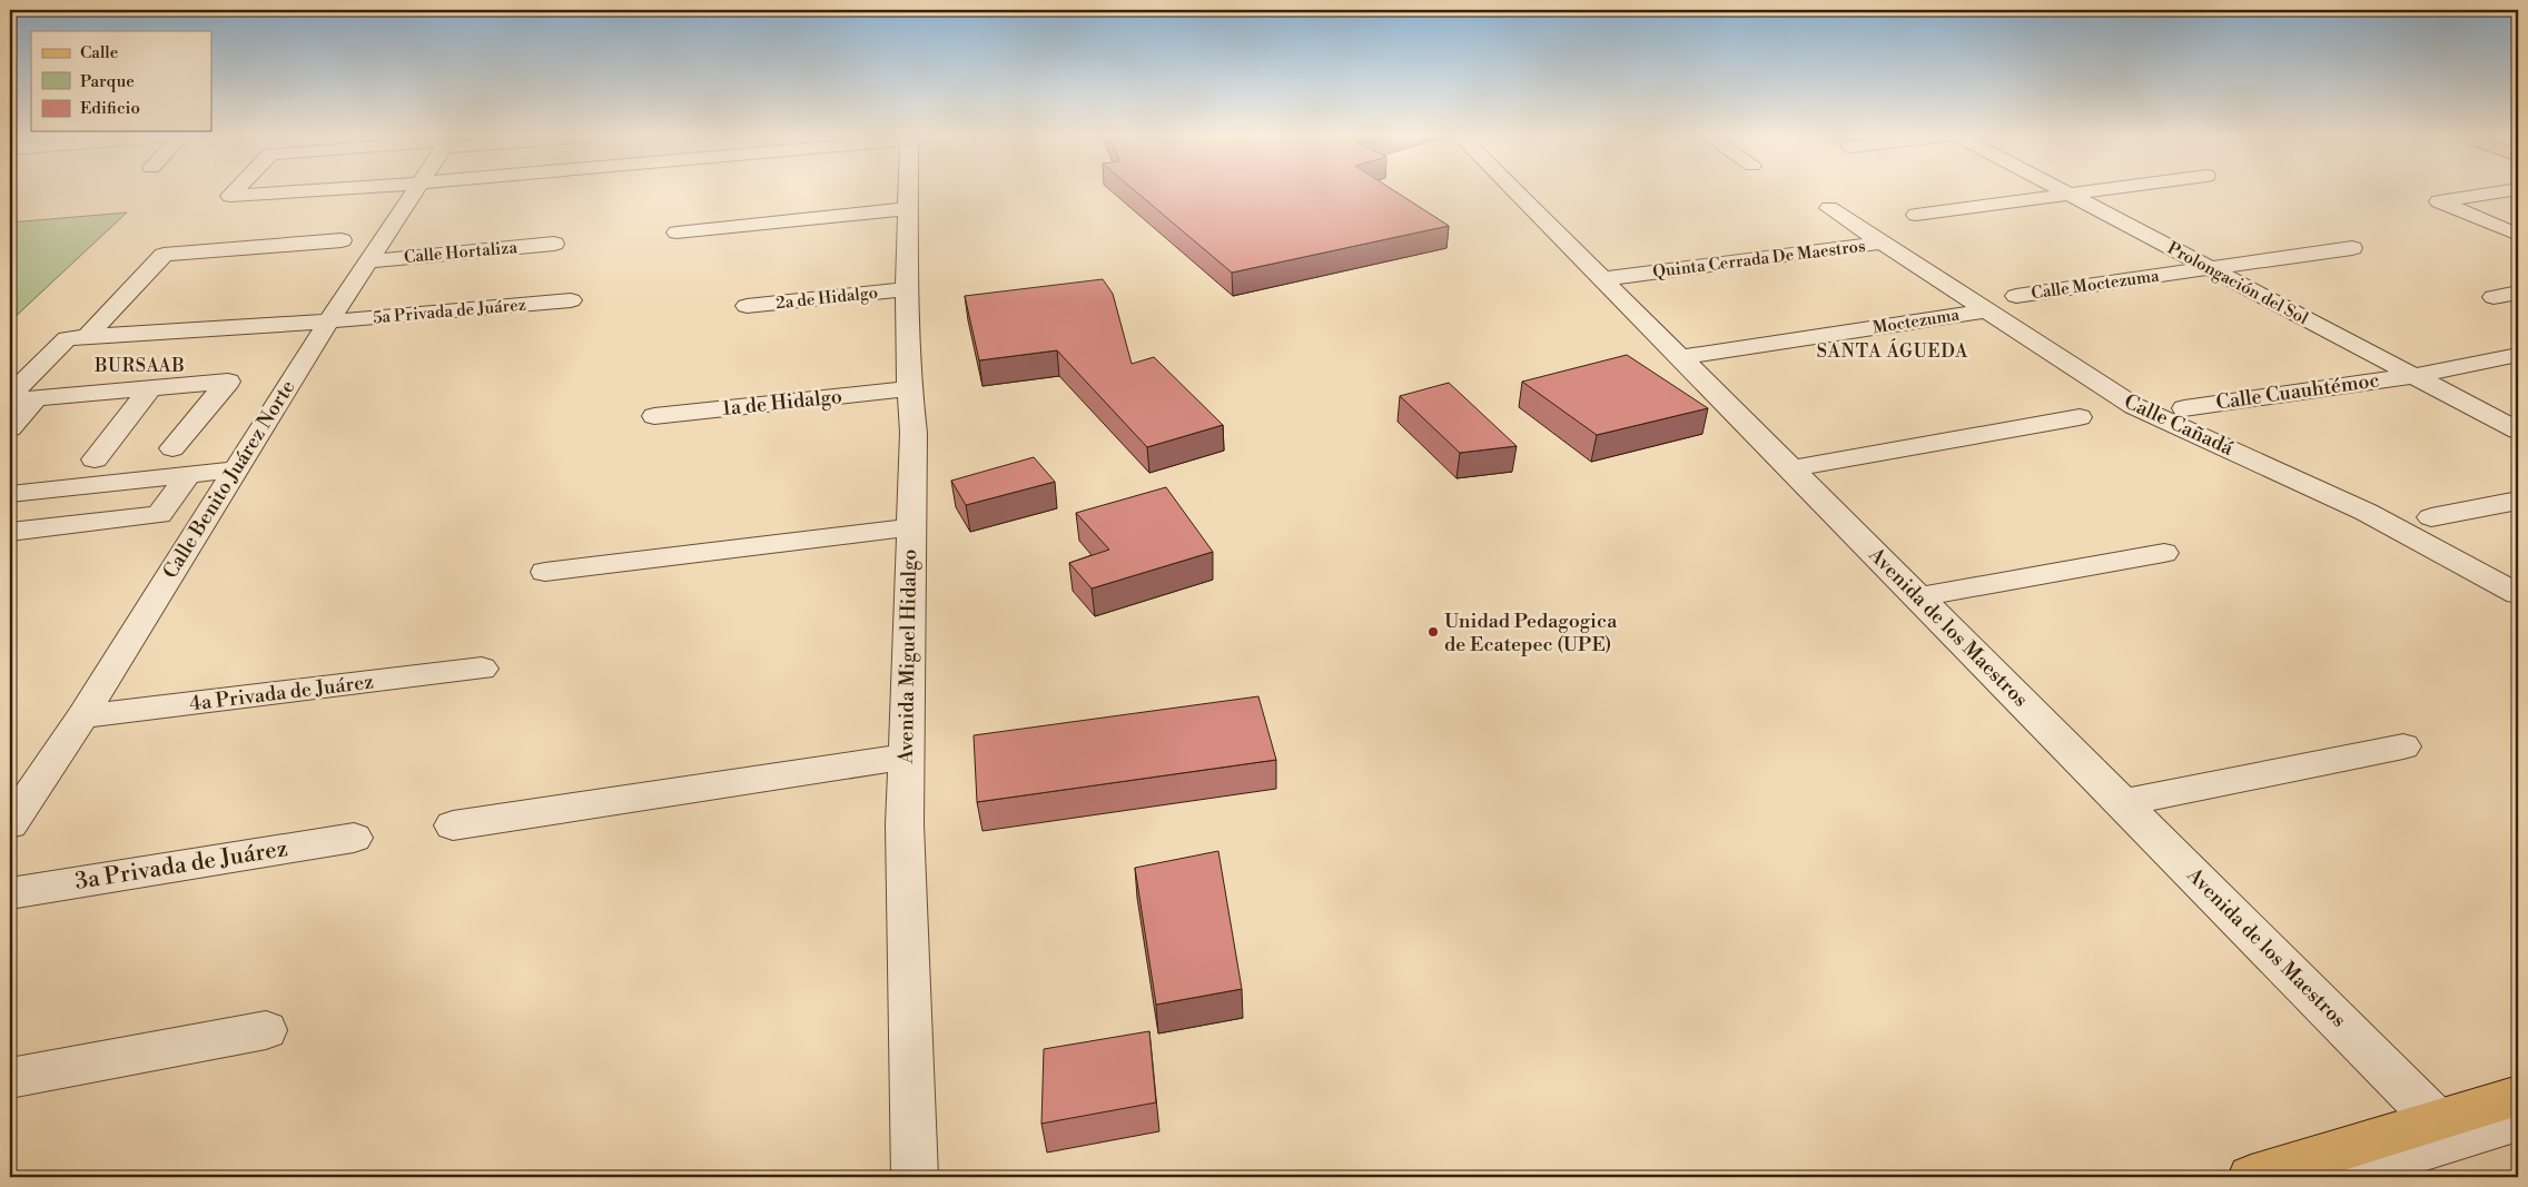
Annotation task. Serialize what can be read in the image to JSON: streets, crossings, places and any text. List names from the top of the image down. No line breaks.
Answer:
{"streets":{"street":["Calle Hortaliza","Quinta Cerrada De Maestros","Prolongación del Sol","Calle Moctezuma","2a de Hidalgo","5a Privada de Juárez","Moctezuma","Calle Cuauhtémoc","1a de Hidalgo","Calle Cañadá","Calle Benito Juárez Norte","Avenida de los Maestros","Avenida Miguel Hidalgo","4a Privada de Juárez","3a Privada de Juárez"]},"crossings":[["Calle Hortaliza","Calle Benito Juárez Norte"],["Quinta Cerrada De Maestros","Calle Cañadá"],["Quinta Cerrada De Maestros","Avenida de los Maestros"],["Prolongación del Sol","Calle Moctezuma"],["Prolongación del Sol","Calle Cuauhtémoc"],["2a de Hidalgo","Avenida Miguel Hidalgo"],["5a Privada de Juárez","Calle Benito Juárez Norte"],["Moctezuma","Calle Cañadá"],["Moctezuma","Avenida de los Maestros"],["1a de Hidalgo","Avenida Miguel Hidalgo"],["Calle Benito Juárez Norte","4a Privada de Juárez"]],"districts":["SANTA ÁGUEDA","BURSAAB"],"places":["Unidad Pedagogica de Ecatepec (UPE)"],"legend":["Calle","Parque","Edificio"]}
